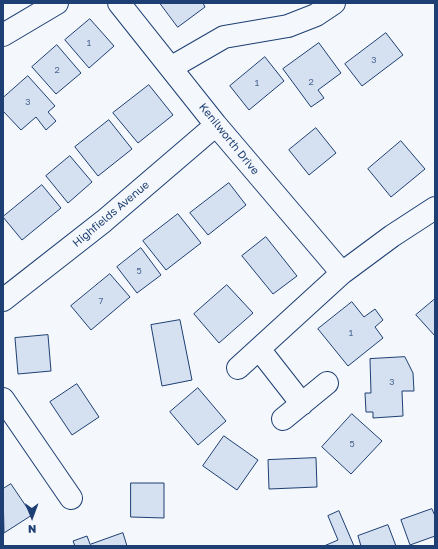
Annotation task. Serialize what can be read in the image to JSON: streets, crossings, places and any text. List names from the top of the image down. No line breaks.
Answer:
{"streets":{"street":["Kenilworth Drive","Highfields Avenue"]},"crossings":[["Kenilworth Drive","Highfields Avenue"]],"house_numbers":["1","3","2","2","1","3","5","7","1","3","5"],"north":"bottom"}
